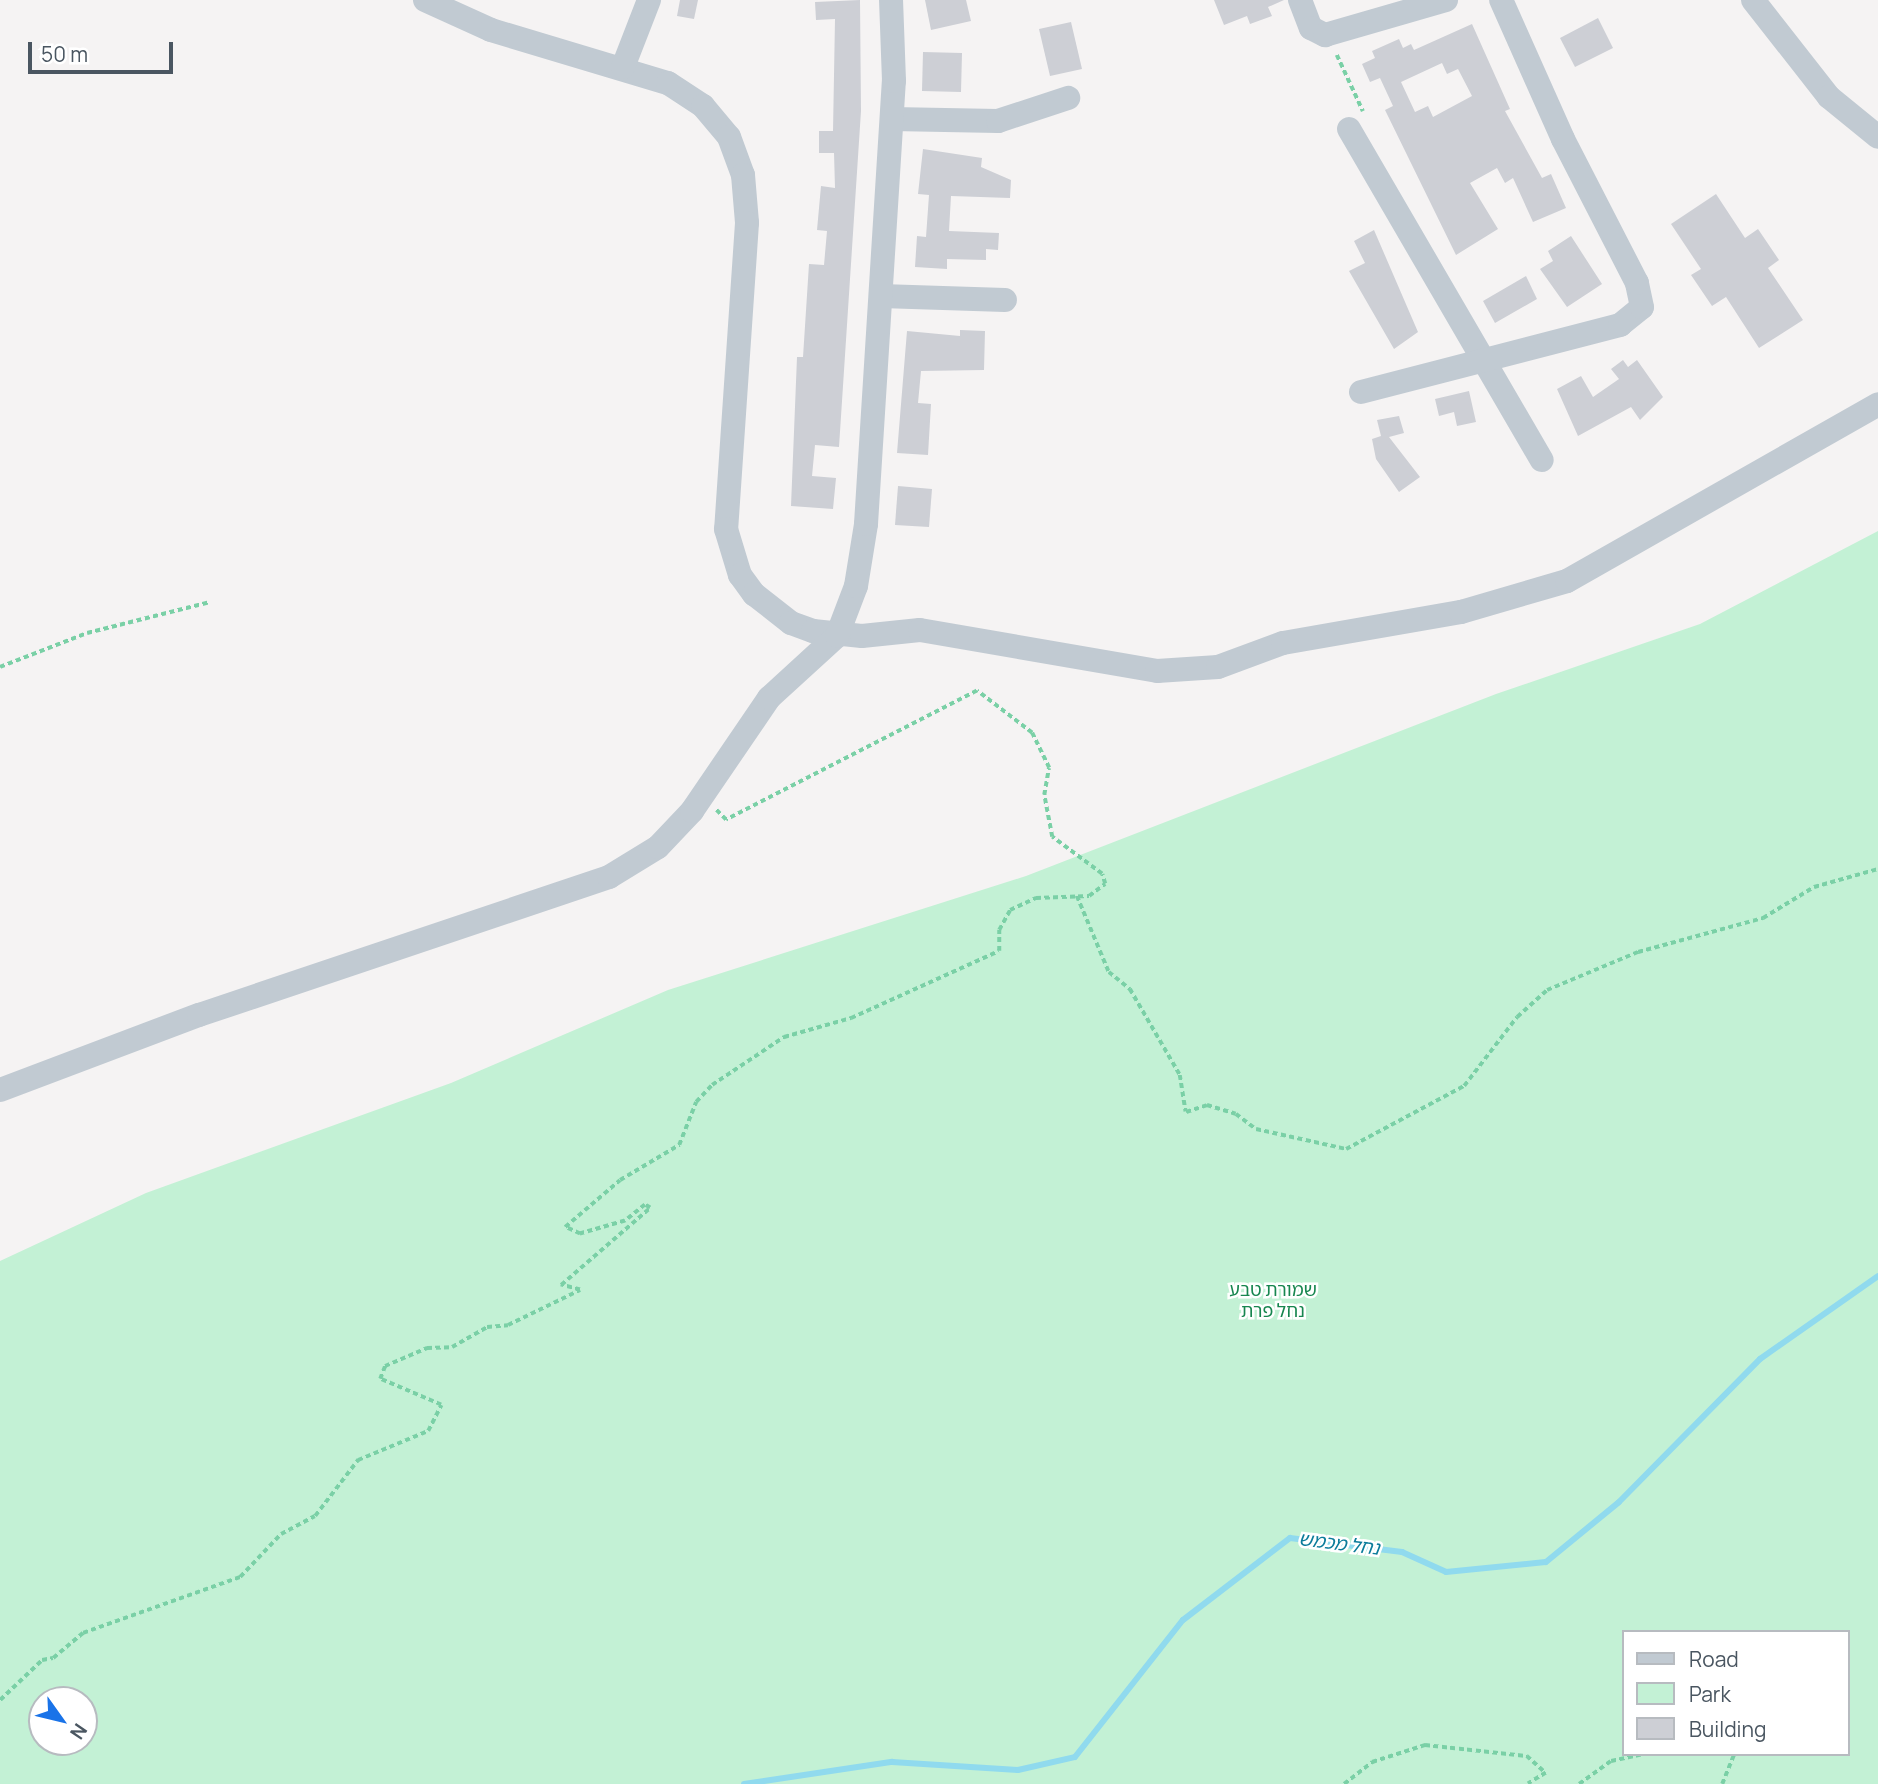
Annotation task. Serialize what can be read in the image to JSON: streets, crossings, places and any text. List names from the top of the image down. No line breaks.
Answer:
{"water":["נחל מכמש"],"parks":["שמורת טבע נחל פרת"],"legend":["Road","Park","Building"],"scale_bar":"50 m","north":"bottom right"}
